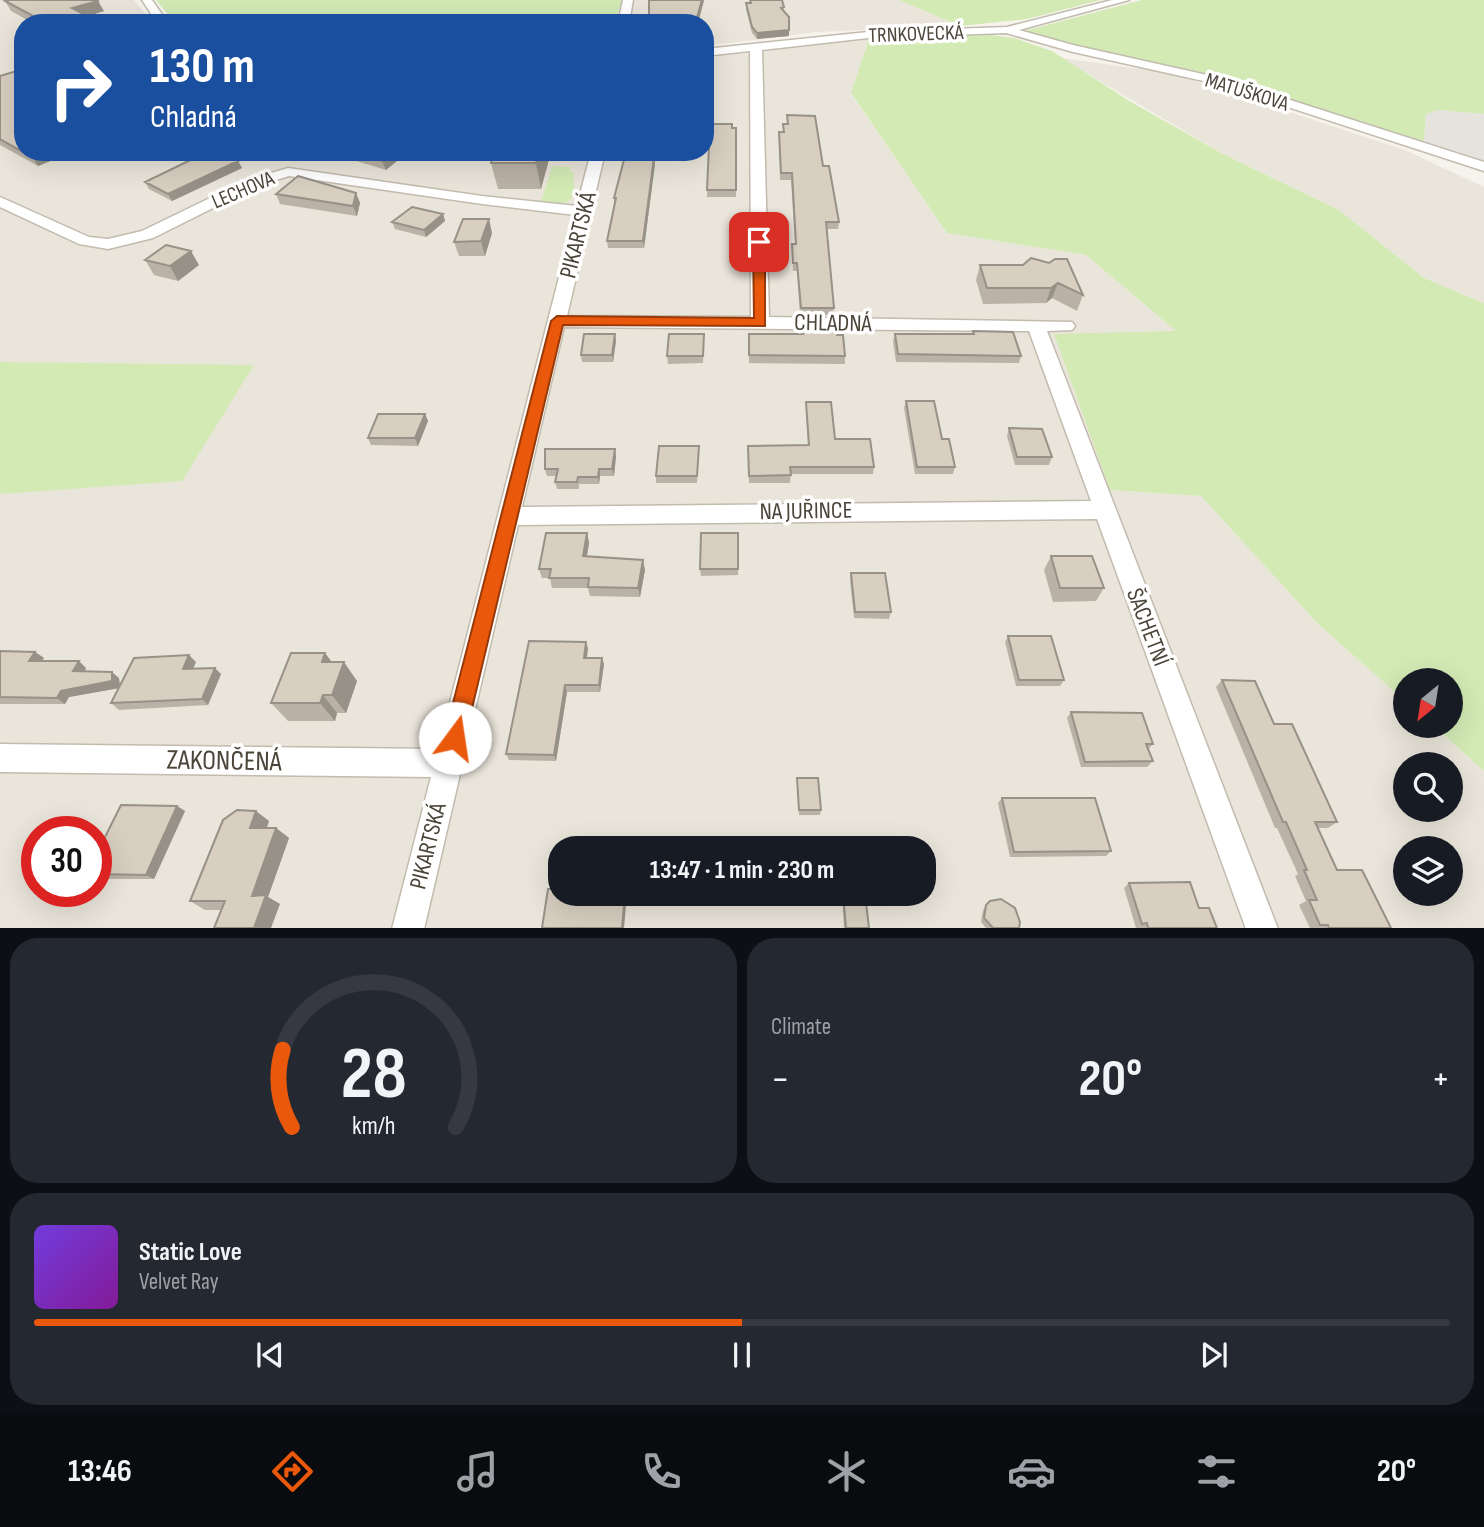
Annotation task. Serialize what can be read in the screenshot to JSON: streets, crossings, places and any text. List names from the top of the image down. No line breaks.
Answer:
{"streets":{"street":["TRNKOVECKÁ","MATUŠKOVA","LECHOVA","PIKARTSKÁ","CHLADNÁ","NA JUŘINCE","ŠACHETNÍ","ZAKONČENÁ"]},"crossings":[["TRNKOVECKÁ","MATUŠKOVA"],["LECHOVA","PIKARTSKÁ"],["PIKARTSKÁ","CHLADNÁ"],["PIKARTSKÁ","NA JUŘINCE"],["PIKARTSKÁ","ZAKONČENÁ"],["CHLADNÁ","ŠACHETNÍ"],["NA JUŘINCE","ŠACHETNÍ"]],"north":"bottom left","page":{"turn":["130 m","Chladná"],"limit":"30","trip":"13:47 · 1 min · 230 m","tile":"Climate","heat":["−","20°","+"],"song":["Static Love","Velvet Ray"],"tabs":["13:46","20°"],"gauge":["28","km/h"]}}
